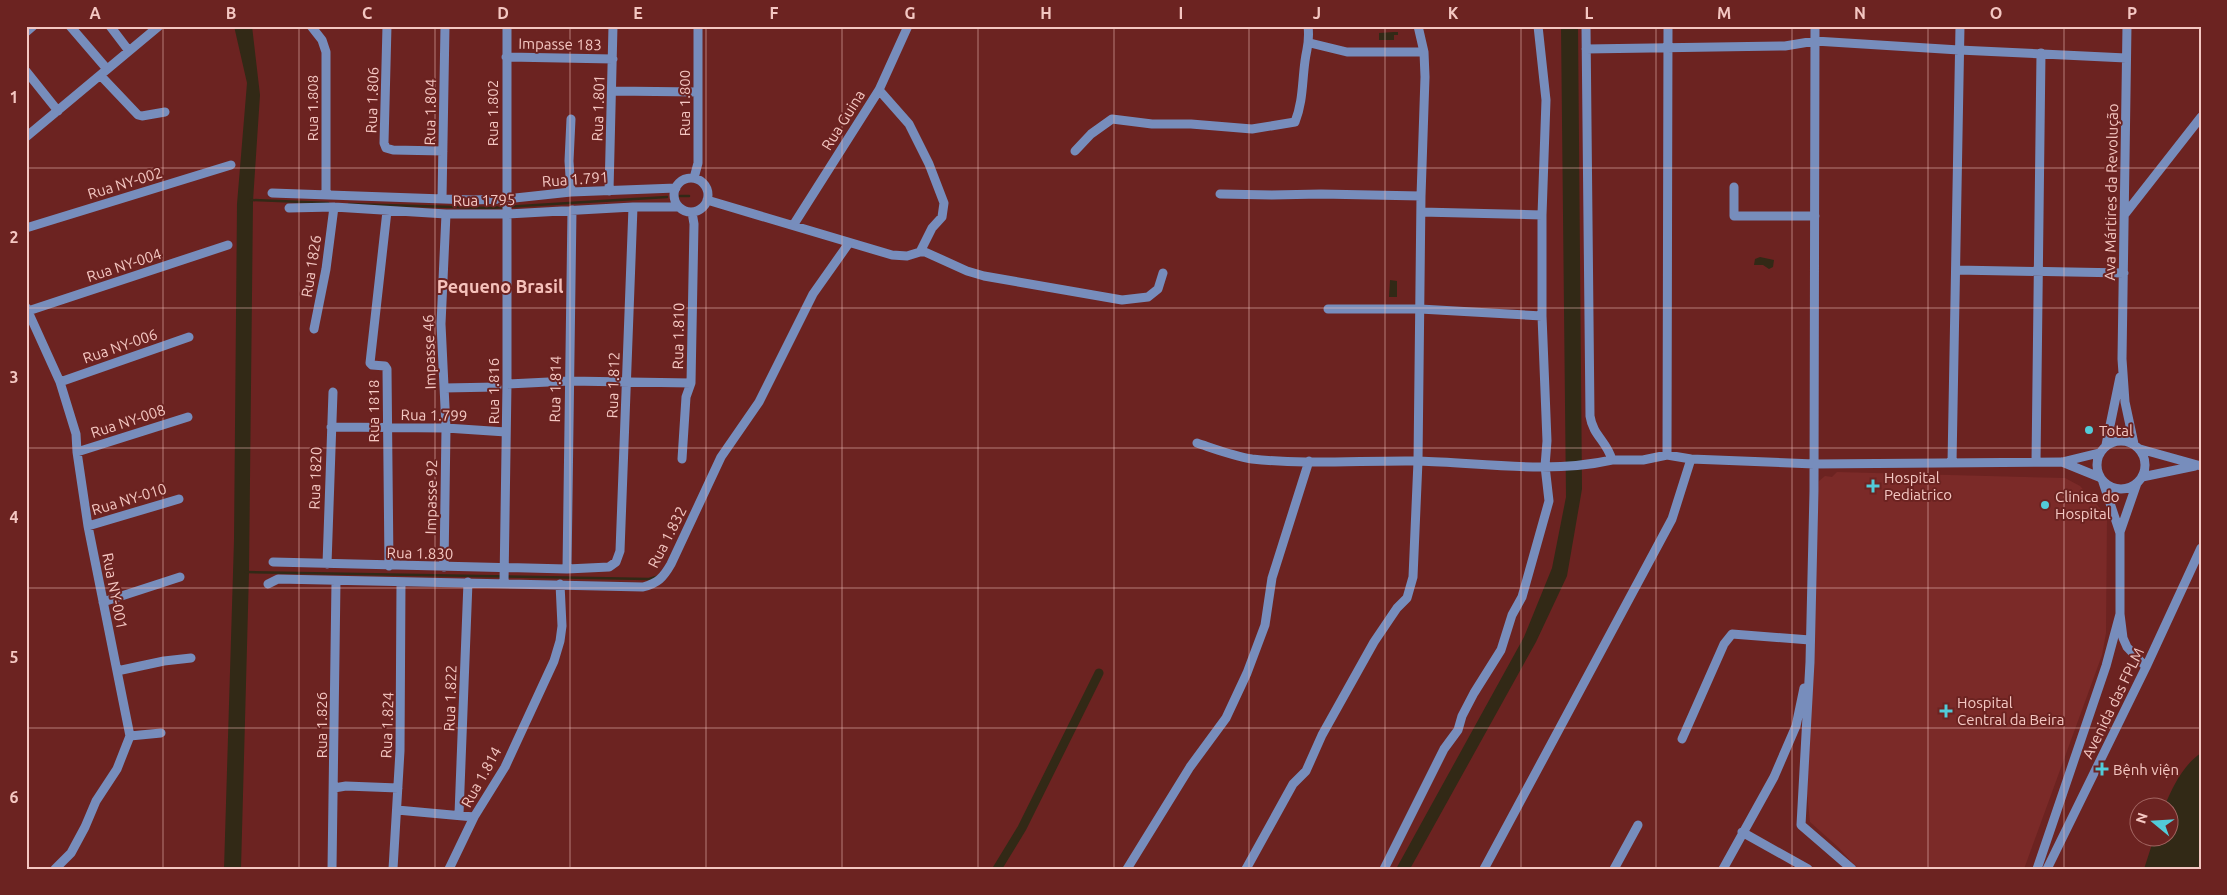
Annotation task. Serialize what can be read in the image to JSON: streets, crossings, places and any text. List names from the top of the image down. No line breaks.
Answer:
{"streets":{"street":["Impasse 183","Rua 1.806","Rua 1.800","Rua 1.808","Rua 1.801","Rua 1.804","Rua 1.802","Rua Guina","Rua 1.791","Rua NY-002","Ava Mártires da Revolução","Rua 1795","Rua NY-004","Rua 1826","Rua 1.810","Rua NY-006","Impasse 46","Rua 1.812","Rua 1.814","Rua 1.816","Rua 1818","Rua 1.799","Rua NY-008","Rua 1820","Impasse 92","Rua NY-010","Rua 1.832","Rua 1.830","Rua NY-001","Rua 1.822","Avenida das FPLM","Rua 1.826","Rua 1.824"]},"crossings":[["Impasse 183","Rua 1.801"],["Impasse 183","Rua 1.802"],["Rua 1.806","Rua 1.804"],["Rua 1.800","Rua 1.791"],["Rua 1.800","Rua 1795"],["Rua 1.800","Rua 1.810"],["Rua 1.808","Rua 1.791"],["Rua 1.801","Rua 1.791"],["Rua 1.804","Rua 1.791"],["Rua 1.802","Rua 1.791"],["Rua 1.802","Rua 1795"],["Rua 1.802","Rua 1.816"],["Rua 1.791","Rua 1795"],["Rua 1.791","Rua 1.810"],["Rua 1795","Rua 1826"],["Rua 1795","Rua 1.810"],["Rua 1795","Impasse 46"],["Rua 1795","Rua 1.812"],["Rua 1795","Rua 1.814"],["Rua 1795","Rua 1.816"],["Rua 1795","Rua 1818"],["Rua NY-004","Rua NY-001"],["Rua NY-006","Rua NY-001"],["Impasse 46","Rua 1.799"],["Impasse 46","Impasse 92"],["Rua 1.812","Rua 1.830"],["Rua 1.814","Rua 1.832"],["Rua 1.814","Rua 1.830"],["Rua 1.816","Rua 1.799"],["Rua 1.816","Rua 1.832"],["Rua 1.816","Rua 1.830"],["Rua 1818","Rua 1.799"],["Rua 1818","Rua 1.830"],["Rua 1.799","Rua 1820"],["Rua 1.799","Impasse 92"],["Rua NY-008","Rua NY-001"],["Rua 1820","Rua 1.830"],["Impasse 92","Rua 1.830"],["Rua NY-010","Rua NY-001"],["Rua 1.832","Rua 1.822"],["Rua 1.832","Rua 1.826"],["Rua 1.832","Rua 1.824"]],"districts":["Pequeno Brasil"],"places":{"other":["Total","Clinica do Hospital"],"health":["Hospital Pediatrico","Hospital Central da Beira","Bệnh viện"]},"north":"left","grid":{"columns":["A","B","C","D","E","F","G","H","I","J","K","L","M","N","O","P"],"rows":["1","2","3","4","5","6"]}}
